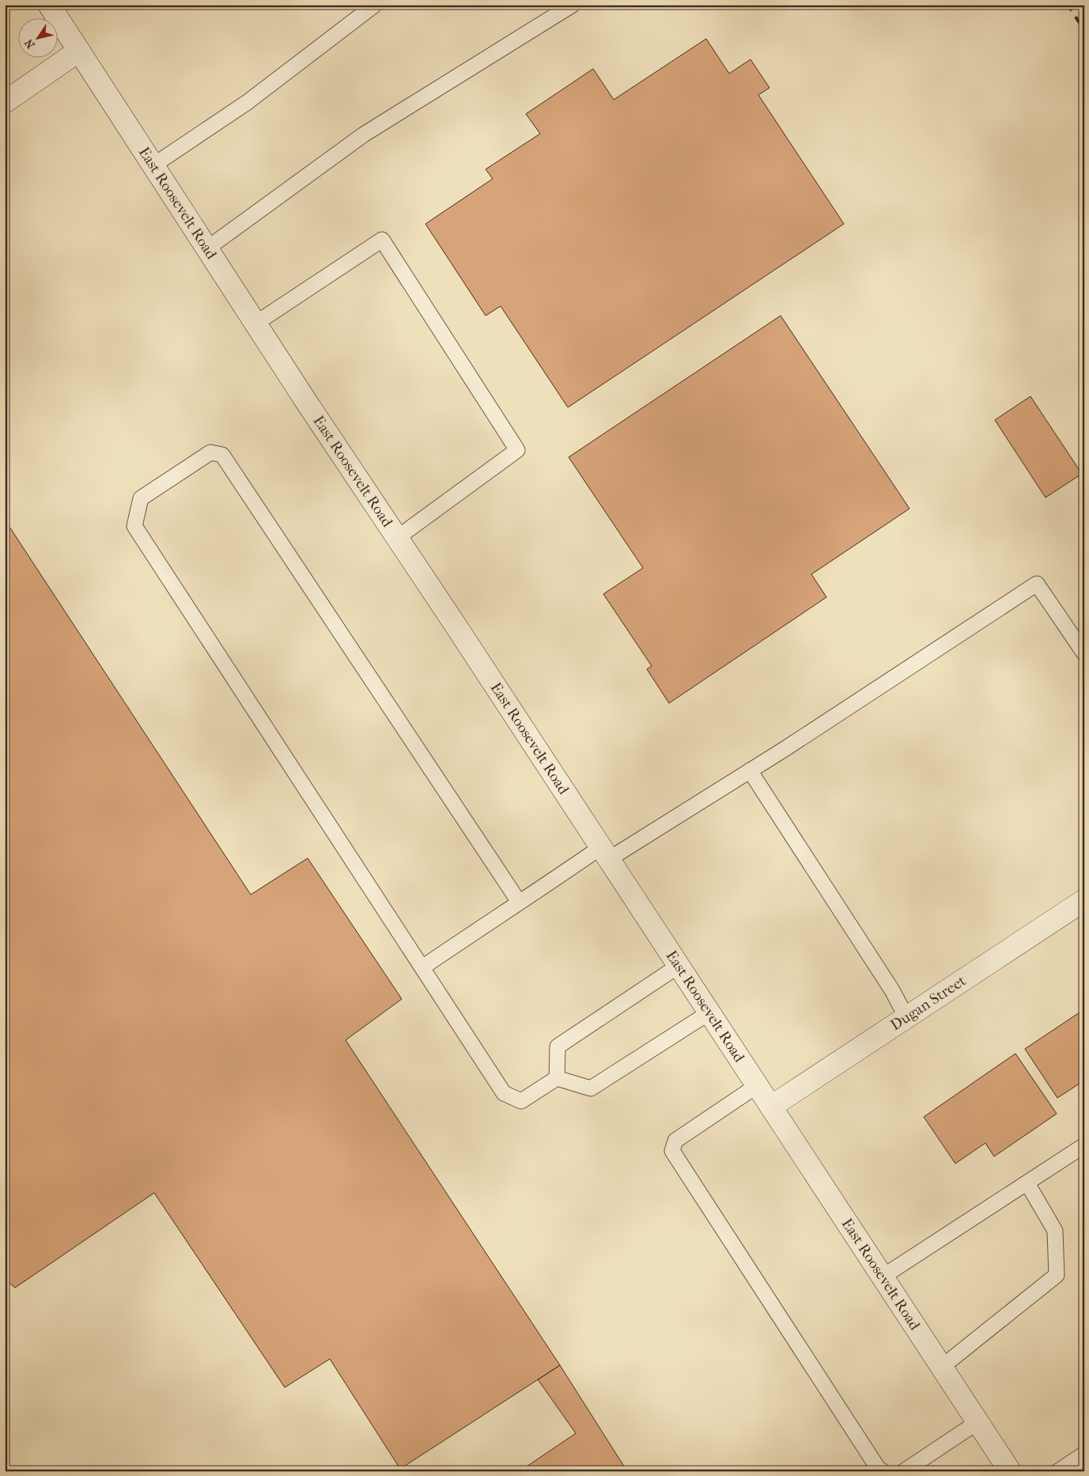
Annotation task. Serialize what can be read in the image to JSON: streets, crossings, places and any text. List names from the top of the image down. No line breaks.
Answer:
{"streets":{"main road":["East Roosevelt Road","Dugan Street"]},"crossings":[["East Roosevelt Road","Dugan Street"]],"north":"bottom left"}
